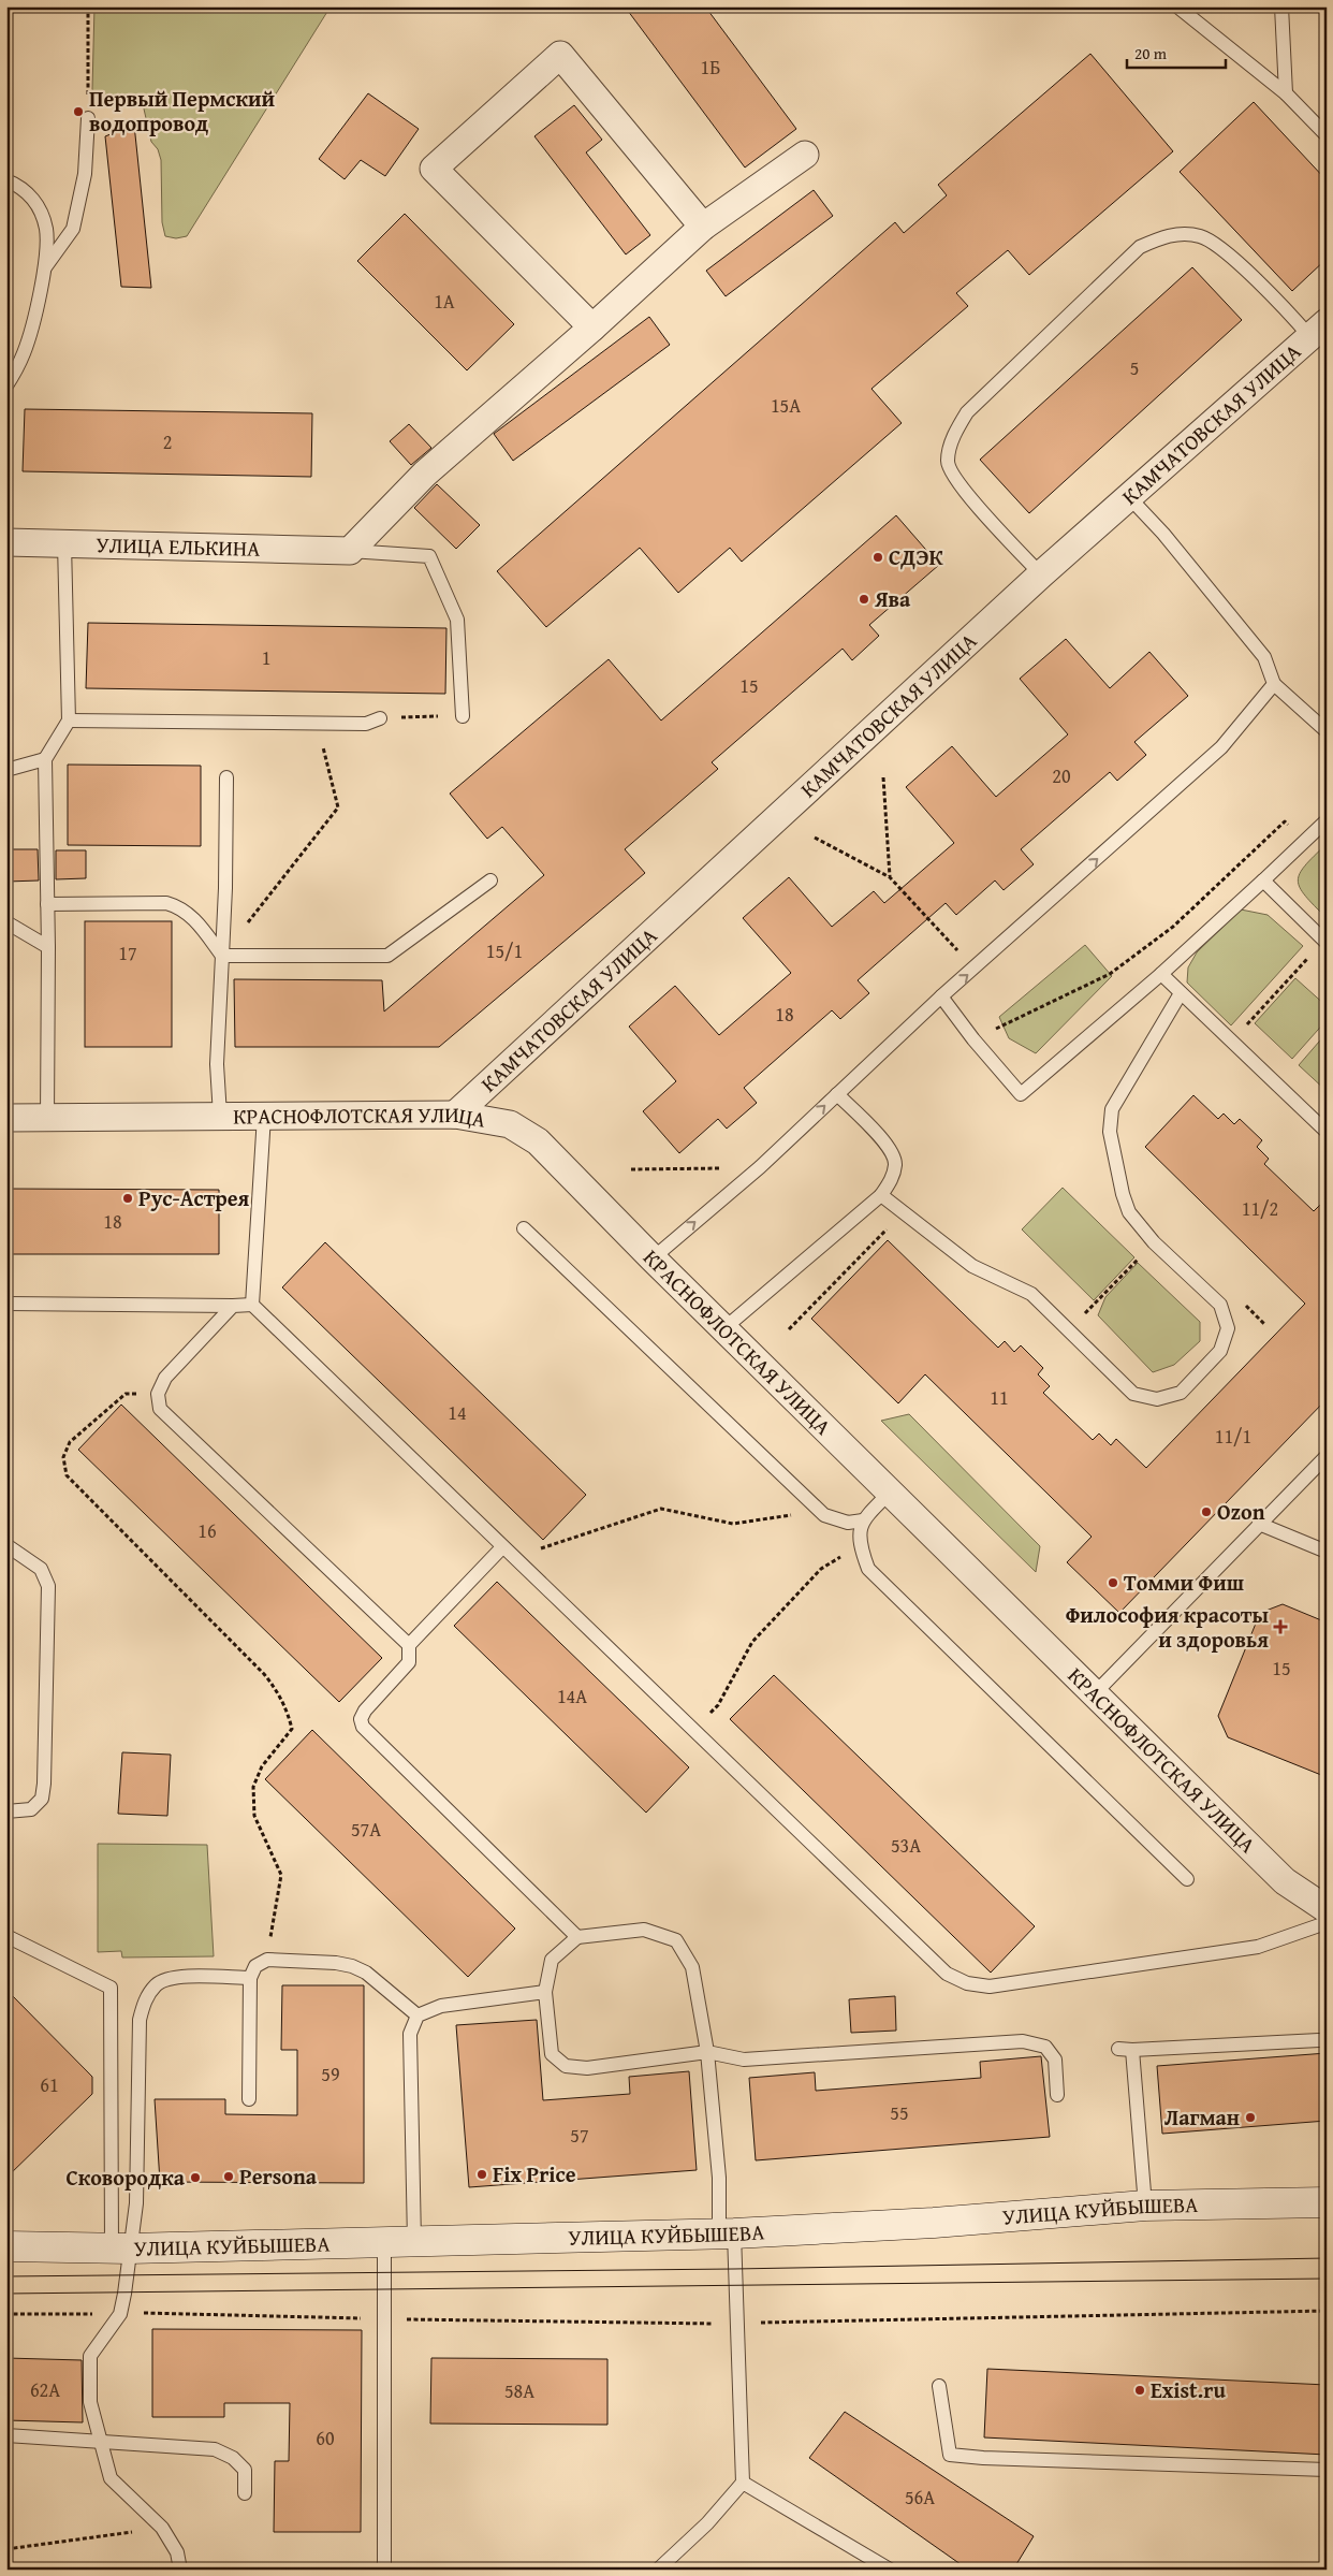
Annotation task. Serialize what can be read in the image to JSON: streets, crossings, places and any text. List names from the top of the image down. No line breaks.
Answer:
{"streets":{"main road":["УЛИЦА КУЙБЫШЕВА"],"street":["КАМЧАТОВСКАЯ УЛИЦА","УЛИЦА ЕЛЬКИНА","КРАСНОФЛОТСКАЯ УЛИЦА"]},"crossings":[["КАМЧАТОВСКАЯ УЛИЦА","КРАСНОФЛОТСКАЯ УЛИЦА"]],"places":{"other":["Первый Пермский водопровод","СДЭК","Ява","Рус-Астрея","Ozon","Томми Фиш","Лагман","Fix Price","Persona","Сковородка","Exist.ru"],"health":["Философия красоты и здоровья"]},"house_numbers":["1Б","1А","5","15А","2","1","15","20","15/1","17","18","11/2","18","11","14","11/1","16","15","14А","57А","53А","59","61","55","57","62А","58А","60","56А"],"scale_bar":"20 m"}
